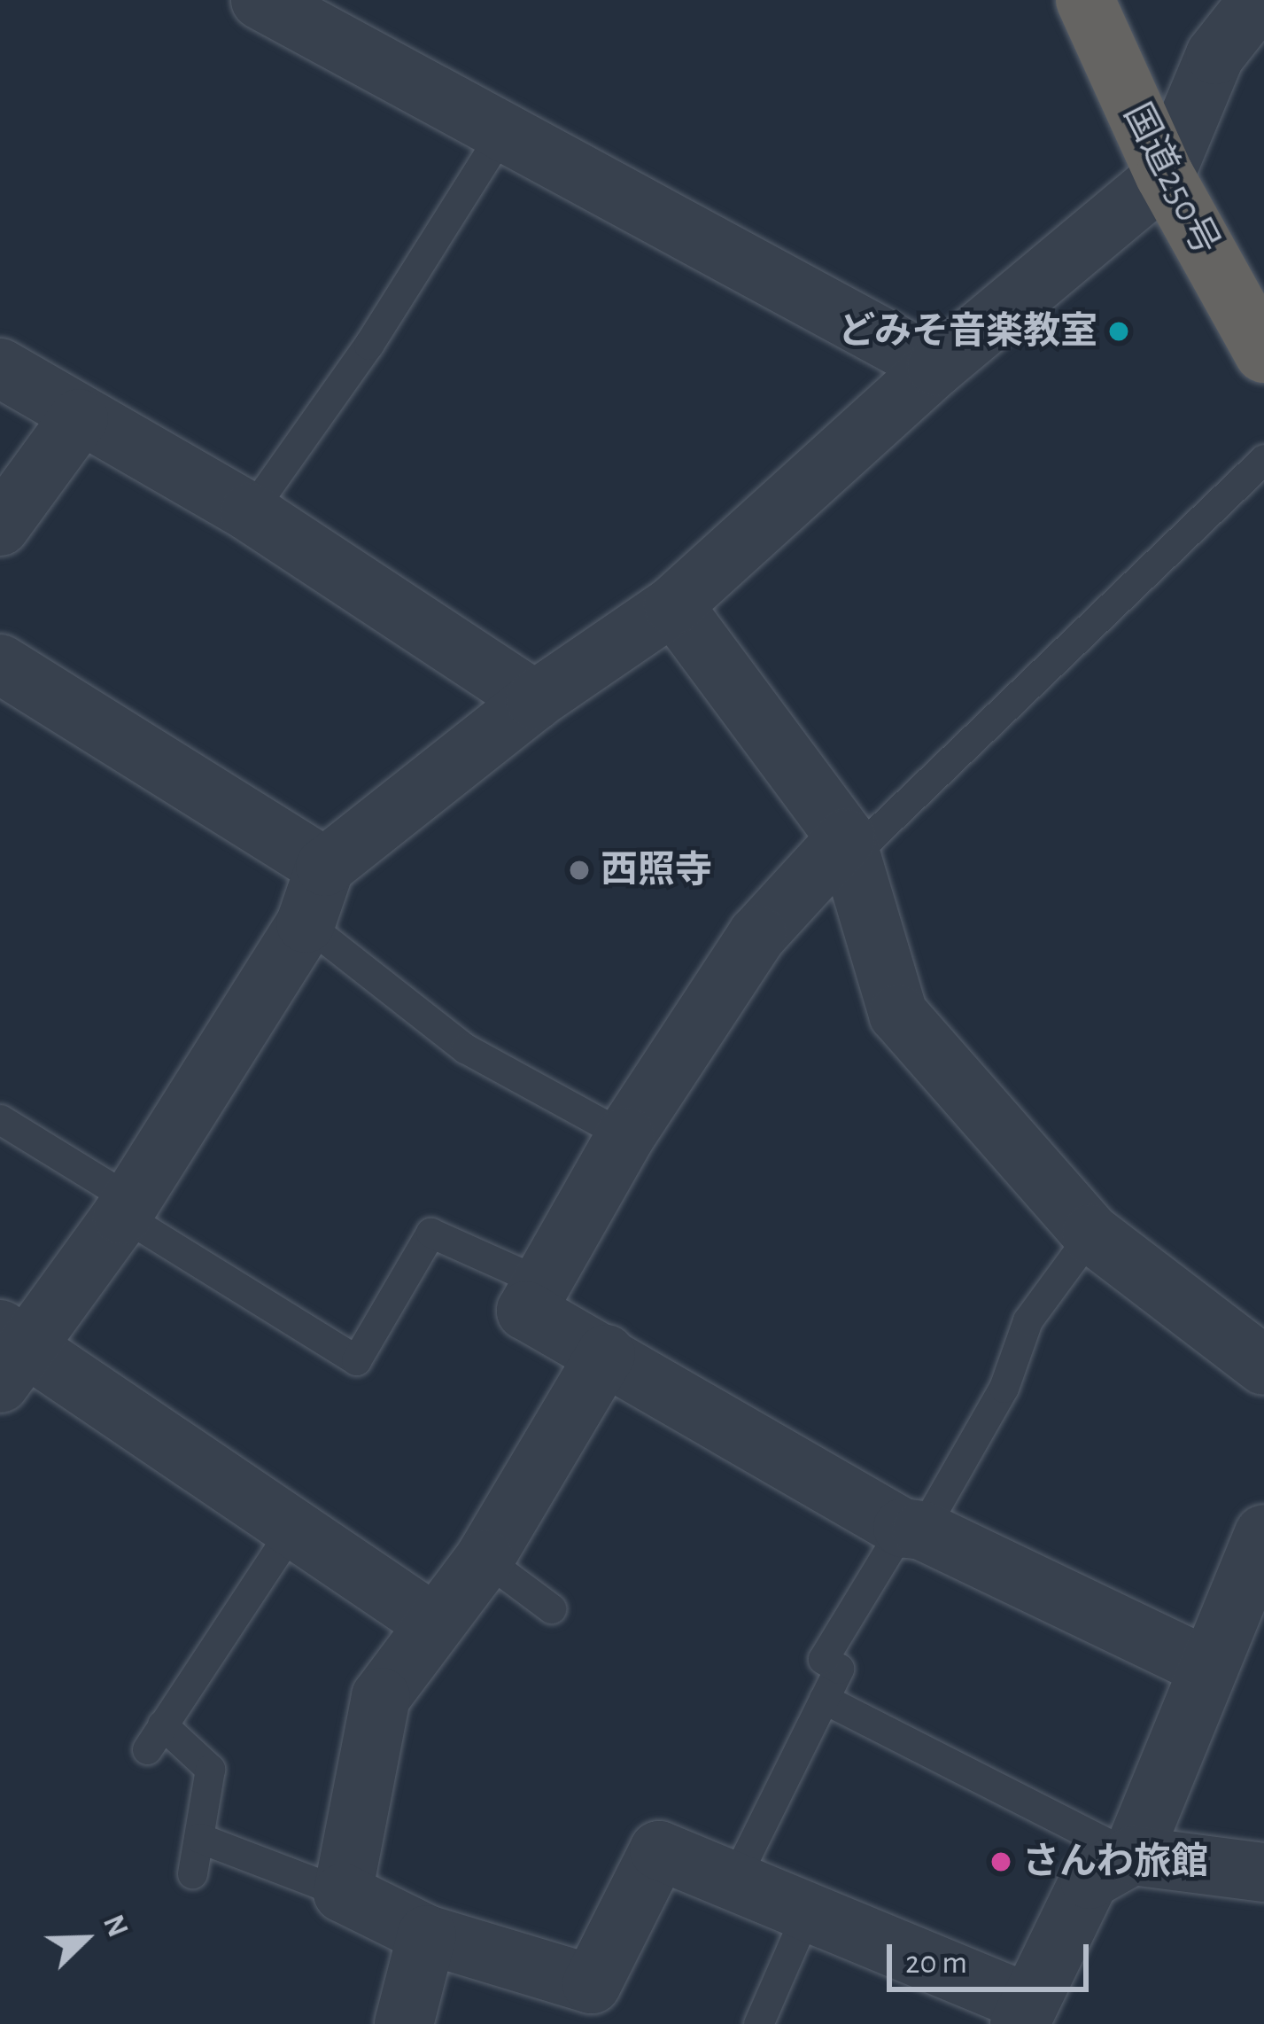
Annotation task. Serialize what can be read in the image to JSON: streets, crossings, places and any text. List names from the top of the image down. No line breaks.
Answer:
{"streets":{"highway":["国道250号"]},"places":["どみそ音楽教室","西照寺","さんわ旅館"],"scale_bar":"20 m","north":"top right"}
